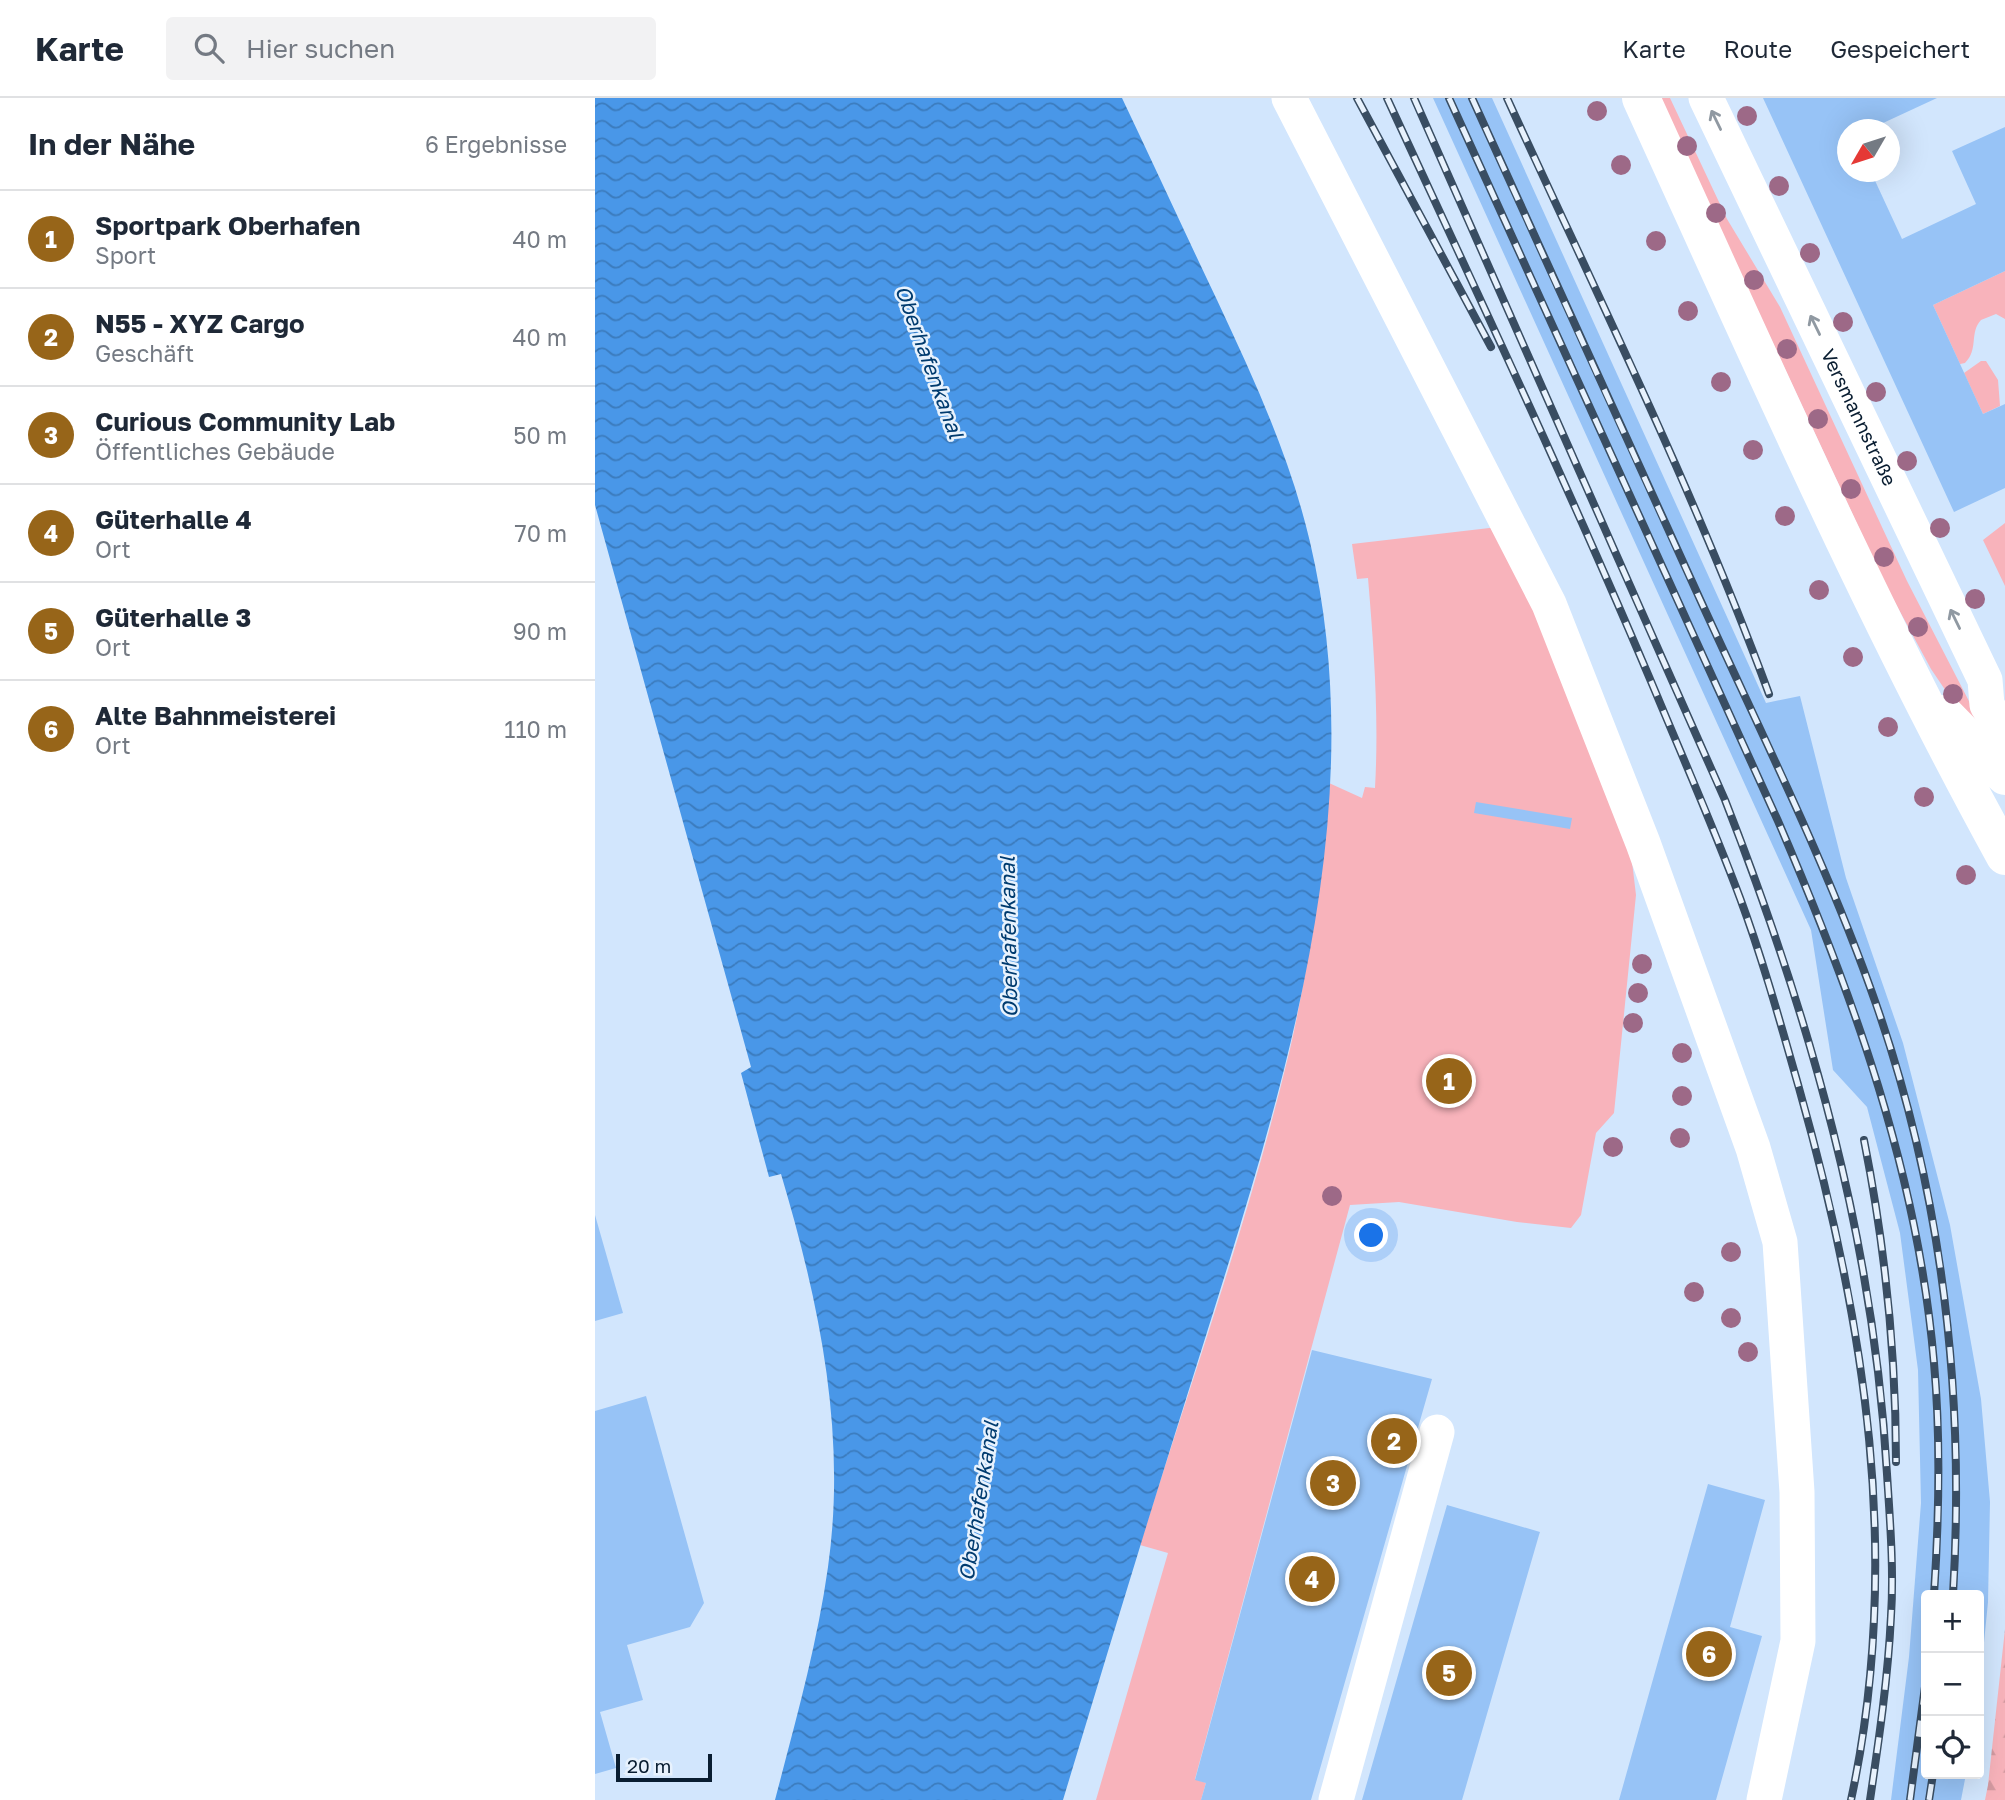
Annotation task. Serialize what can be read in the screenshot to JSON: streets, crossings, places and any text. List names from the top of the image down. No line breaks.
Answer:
{"streets":{"lane":["Versmannstraße"]},"one_way":["Versmannstraße"],"water":["Oberhafenkanal"],"scale_bar":"20 m","north":"bottom left","page":{"header":"Karte","search":"Hier suchen","nav":["Karte","Route","Gespeichert"],"heading":["In der Nähe","6 Ergebnisse"],"list":[{"mark":"1","name":"Sportpark Oberhafen","note":"Sport","value":"40 m"},{"mark":"2","name":"N55 - XYZ Cargo","note":"Geschäft","value":"40 m"},{"mark":"3","name":"Curious Community Lab","note":"Öffentliches Gebäude","value":"50 m"},{"mark":"4","name":"Güterhalle 4","note":"Ort","value":"70 m"},{"mark":"5","name":"Güterhalle 3","note":"Ort","value":"90 m"},{"mark":"6","name":"Alte Bahnmeisterei","note":"Ort","value":"110 m"}],"pins":["1","2","3","4","6","5"],"map_buttons":["+","−"],"scale":"20 m"}}
